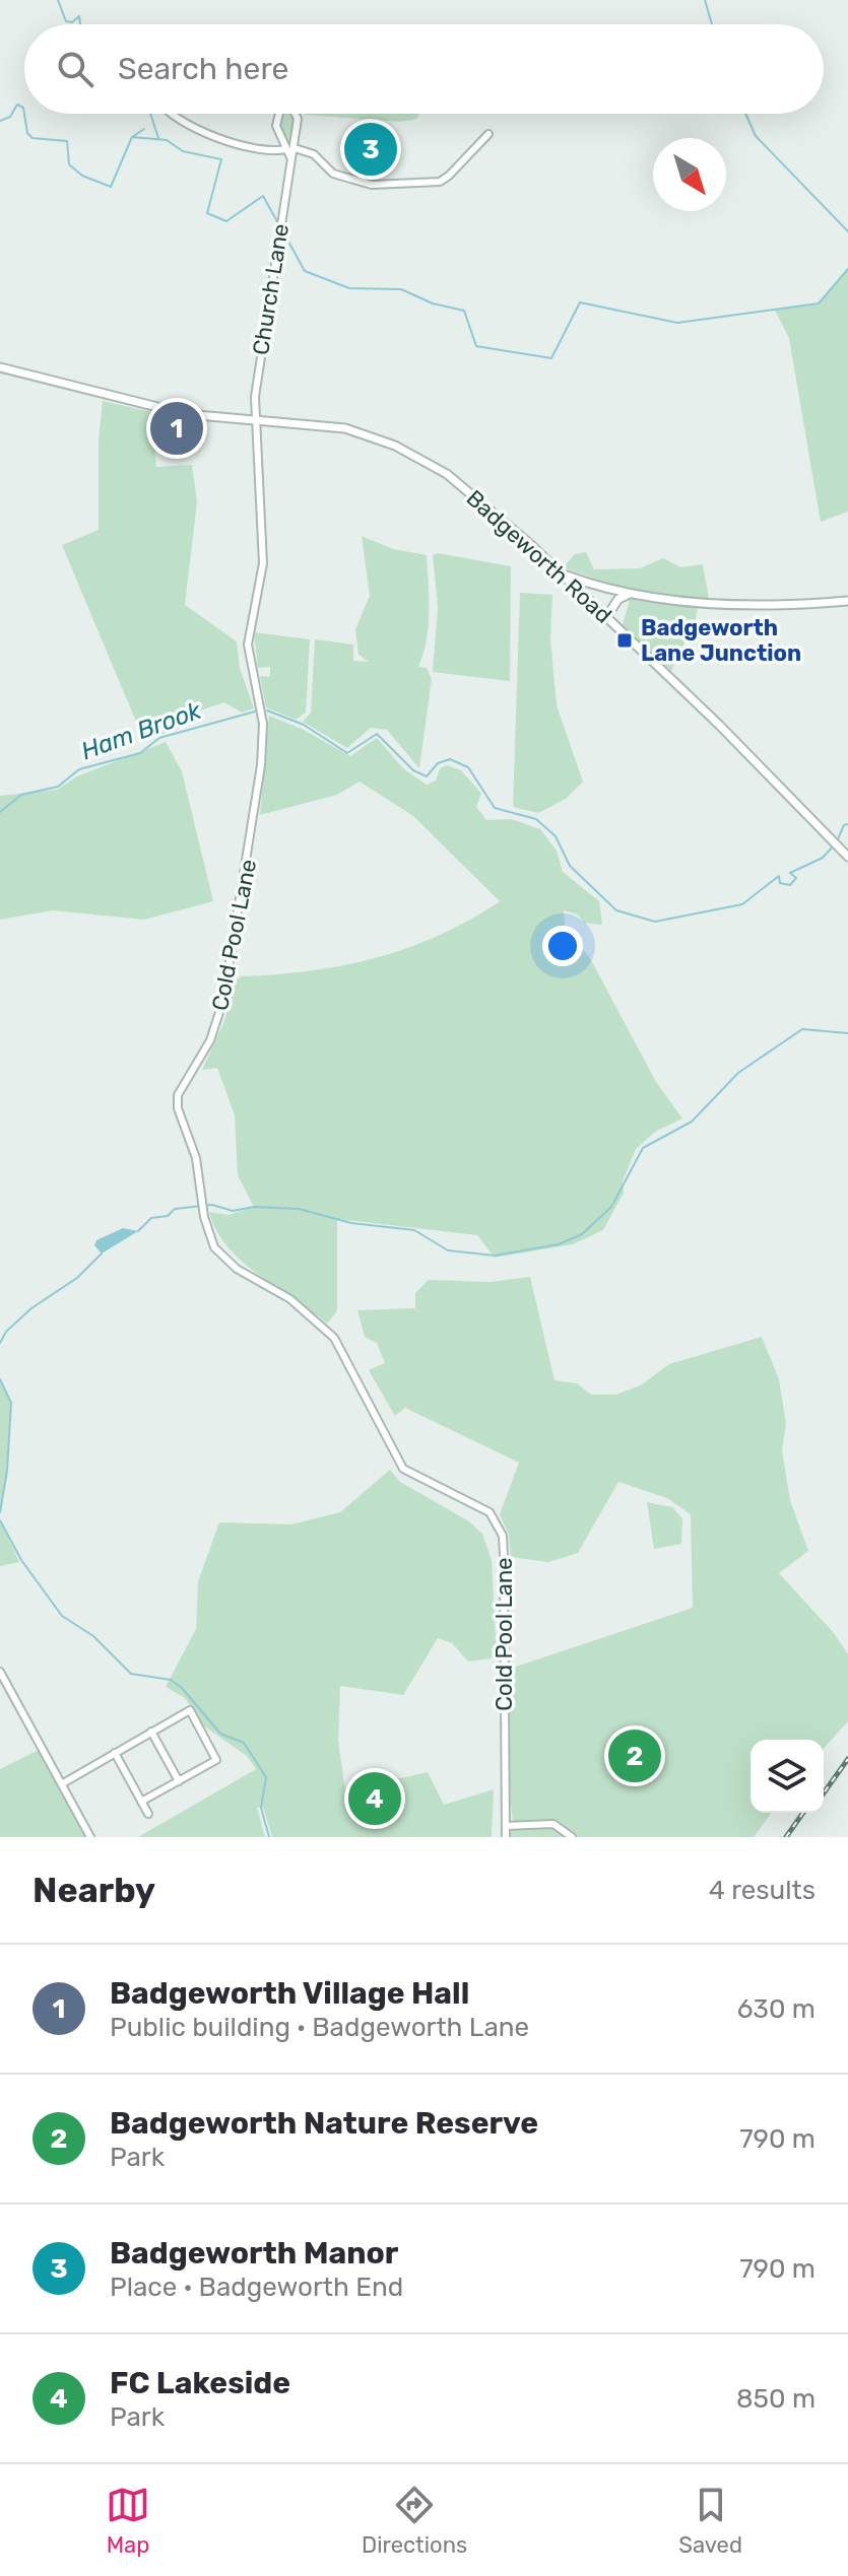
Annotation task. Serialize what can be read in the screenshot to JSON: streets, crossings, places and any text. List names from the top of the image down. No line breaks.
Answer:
{"streets":{"street":["Church Lane","Badgeworth Road","Cold Pool Lane"]},"crossings":[["Church Lane","Badgeworth Road"],["Church Lane","Cold Pool Lane"],["Badgeworth Road","Cold Pool Lane"]],"water":["Ham Brook"],"places":{"transit":["Badgeworth Lane Junction"]},"north":"bottom right","page":{"search":"Search here","pins":["3","1","2","4"],"heading":["Nearby","4 results"],"list":[{"mark":"1","name":"Badgeworth Village Hall","note":"Public building · Badgeworth Lane","value":"630 m"},{"mark":"2","name":"Badgeworth Nature Reserve","note":"Park","value":"790 m"},{"mark":"3","name":"Badgeworth Manor","note":"Place · Badgeworth End","value":"790 m"},{"mark":"4","name":"FC Lakeside","note":"Park","value":"850 m"}],"nav":["Map","Directions","Saved"]}}
